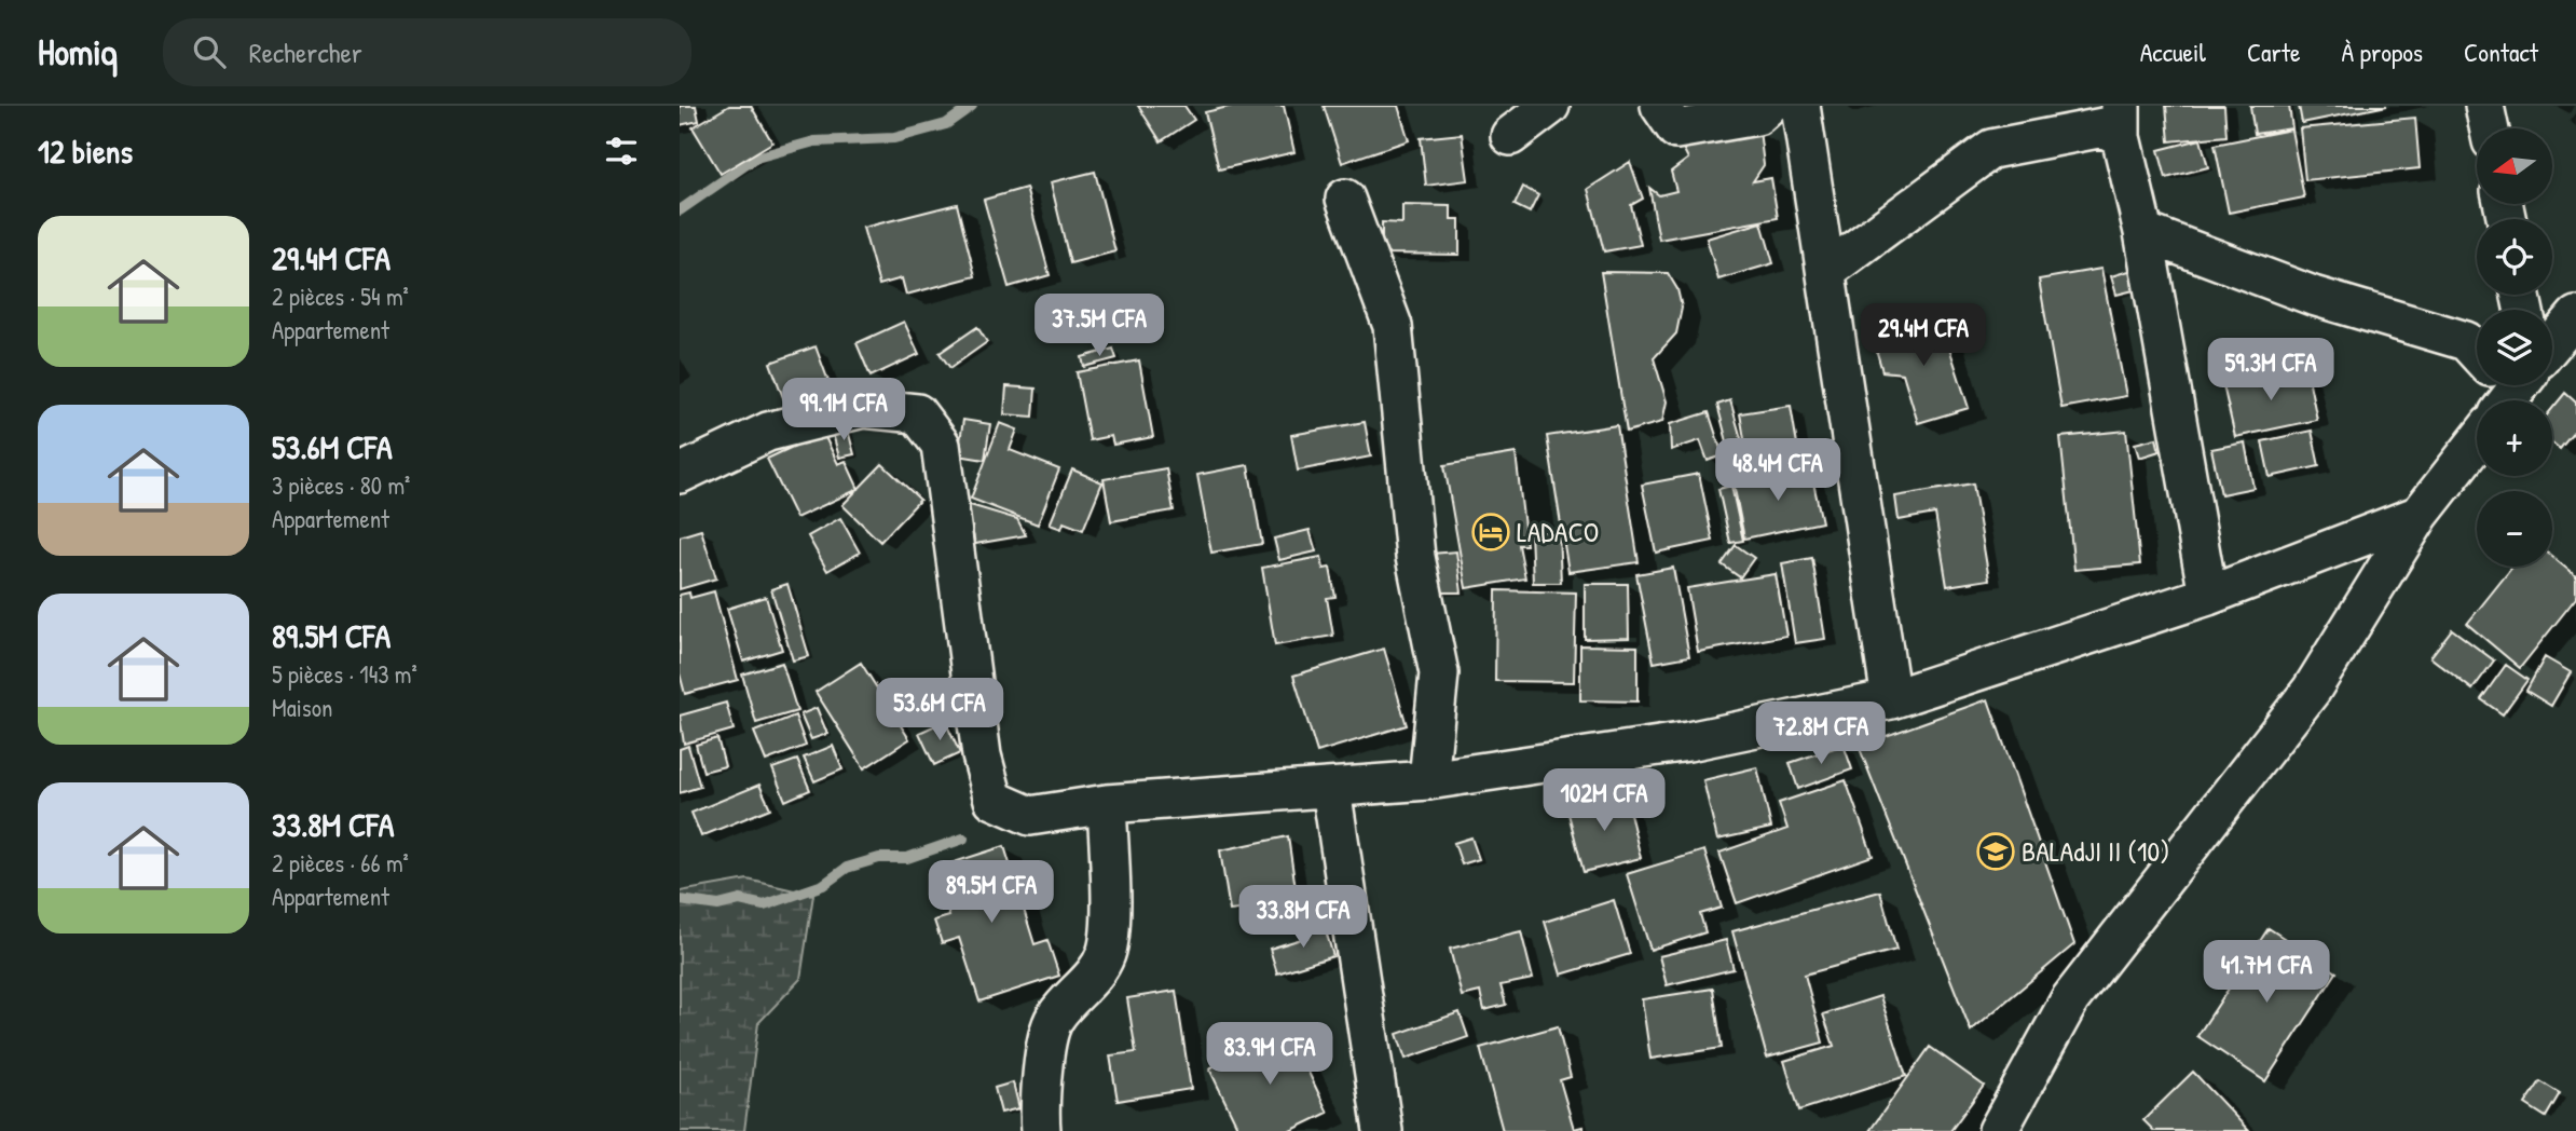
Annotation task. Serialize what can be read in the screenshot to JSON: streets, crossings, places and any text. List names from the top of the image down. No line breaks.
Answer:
{"places":{"hotel":["LADACO"],"school or university":["BALAdJI II (10)"]},"north":"left","page":{"header":"Homiq","search":"Rechercher","nav":["Accueil","Carte","À propos","Contact"],"heading":"12 biens","map_buttons":["+","−"],"list":[{"name":"29.4M CFA","note":"2 pièces · 54 m² · Appartement"},{"name":"53.6M CFA","note":"3 pièces · 80 m² · Appartement"},{"name":"89.5M CFA","note":"5 pièces · 143 m² · Maison"},{"name":"33.8M CFA","note":"2 pièces · 66 m² · Appartement"}],"price":["37.5M CFA","29.4M CFA","59.3M CFA","99.1M CFA","48.4M CFA","53.6M CFA","72.8M CFA","102M CFA","89.5M CFA","33.8M CFA","41.7M CFA","83.9M CFA"]}}
